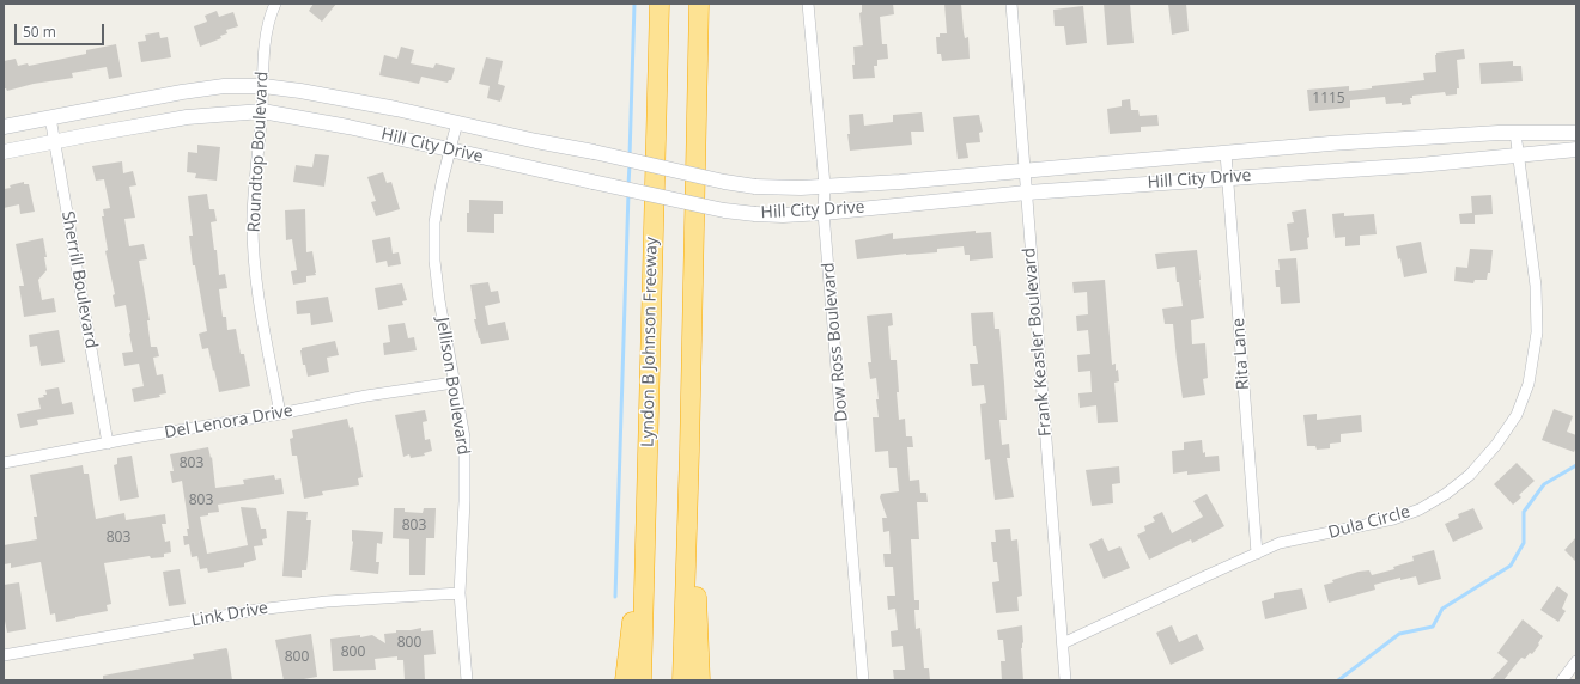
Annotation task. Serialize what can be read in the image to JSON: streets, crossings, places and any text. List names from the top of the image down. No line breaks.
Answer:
{"streets":{"highway":["Lyndon B Johnson Freeway"],"street":["Hill City Drive","Roundtop Boulevard","Sherrill Boulevard","Dow Ross Boulevard","Frank Keasler Boulevard","Rita Lane","Jellison Boulevard","Del Lenora Drive","Dula Circle","Link Drive"]},"crossings":[["Hill City Drive","Roundtop Boulevard"],["Hill City Drive","Sherrill Boulevard"],["Hill City Drive","Dow Ross Boulevard"],["Hill City Drive","Frank Keasler Boulevard"],["Hill City Drive","Rita Lane"],["Hill City Drive","Jellison Boulevard"],["Hill City Drive","Dula Circle"],["Roundtop Boulevard","Del Lenora Drive"],["Sherrill Boulevard","Del Lenora Drive"],["Frank Keasler Boulevard","Dula Circle"],["Rita Lane","Dula Circle"],["Jellison Boulevard","Del Lenora Drive"],["Jellison Boulevard","Link Drive"]],"house_numbers":["1115","803","803","803","803","800","800","800"],"scale_bar":"50 m"}
